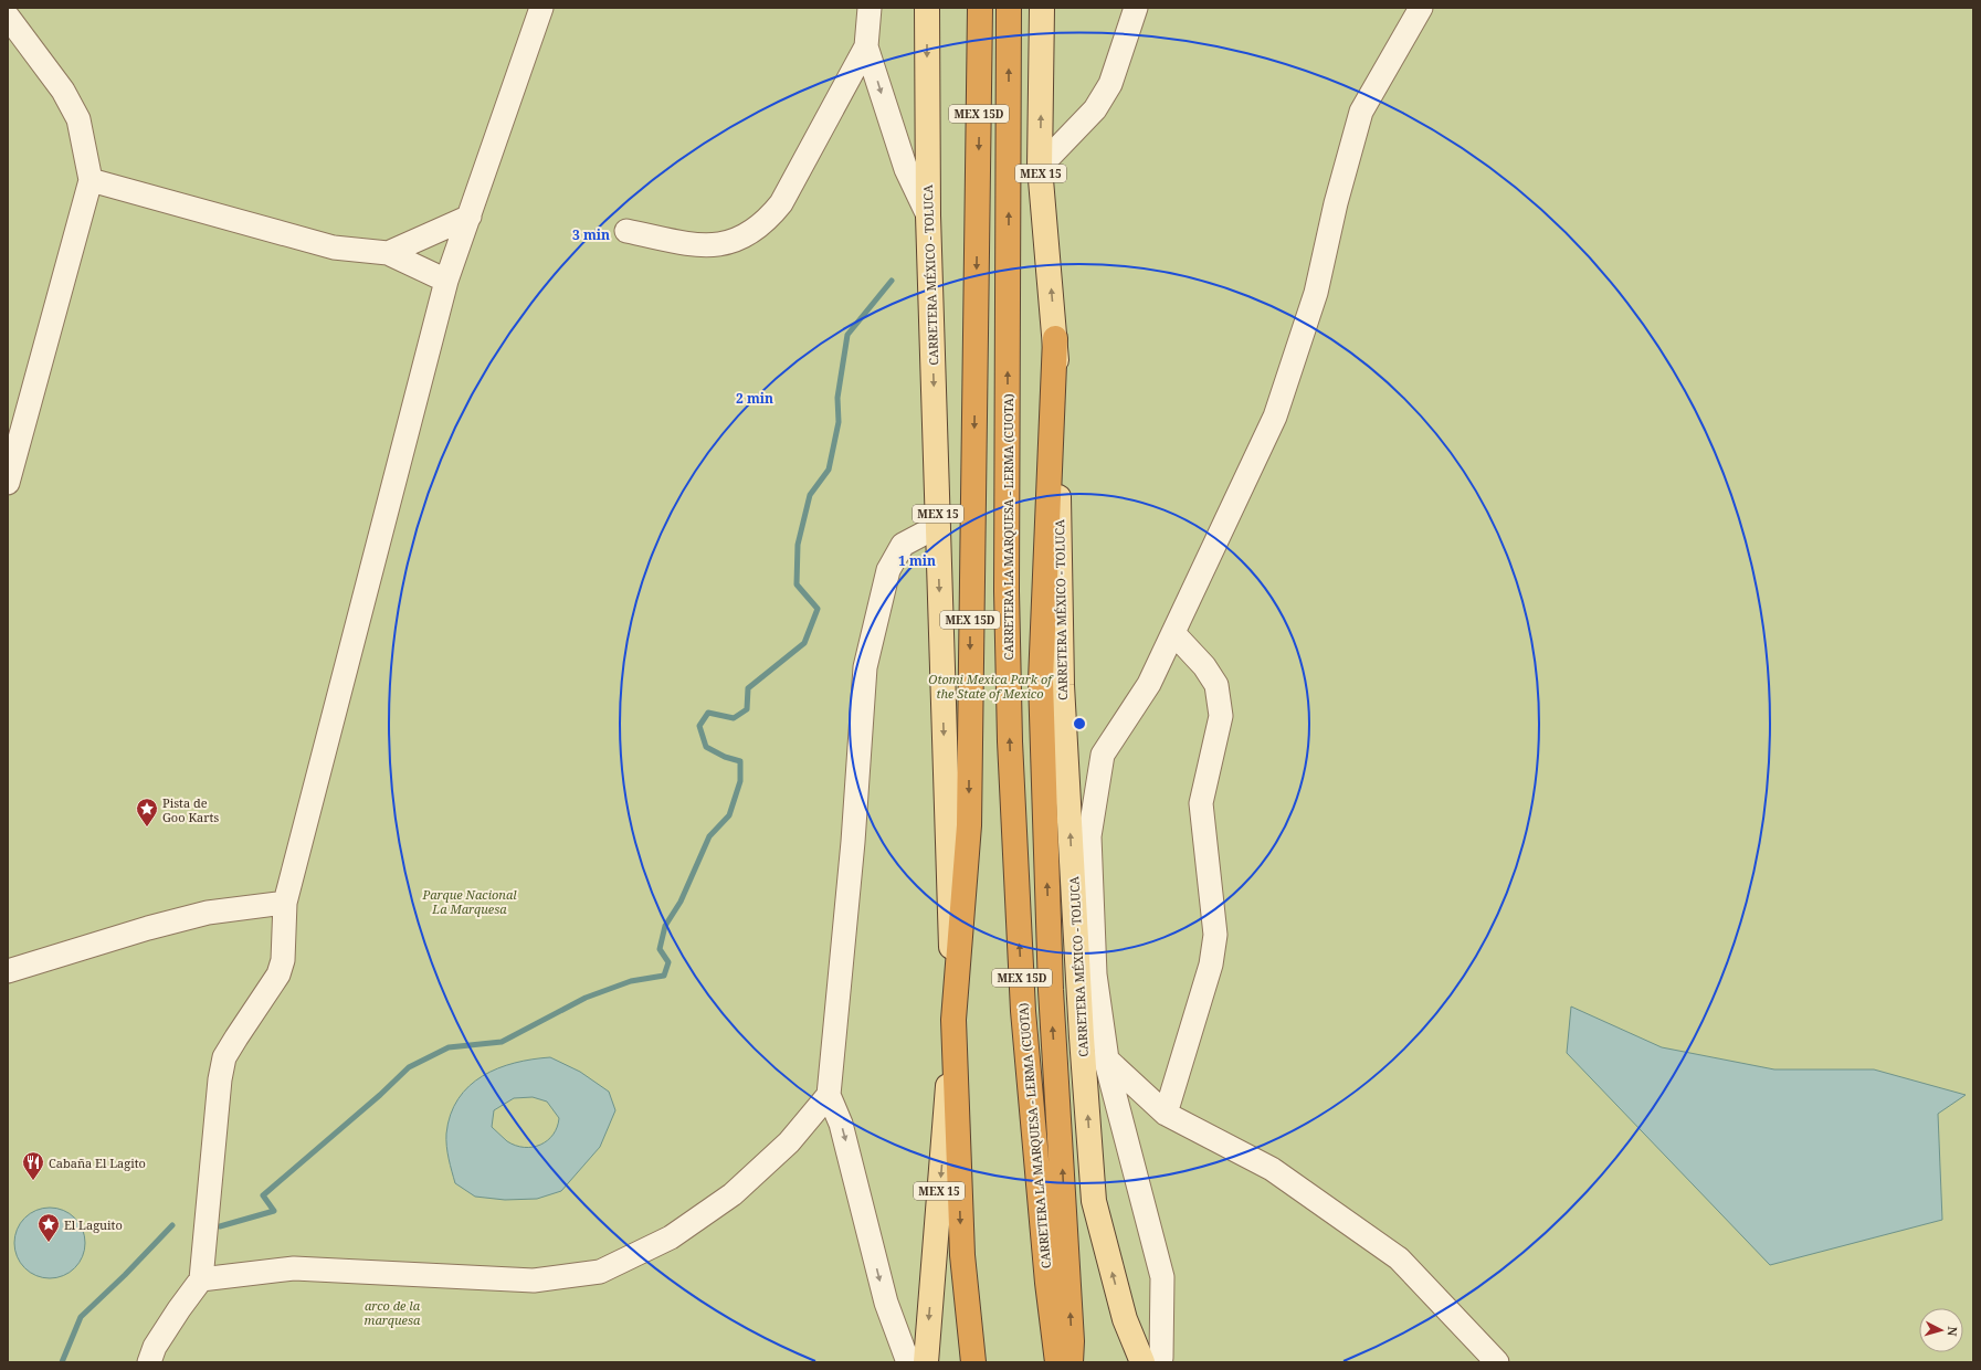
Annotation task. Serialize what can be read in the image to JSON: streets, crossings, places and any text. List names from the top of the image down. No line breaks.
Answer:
{"streets":{"highway":["MEX 15D","CARRETERA LA MARQUESA - LERMA (CUOTA)"],"main road":["MEX 15","CARRETERA MÉXICO - TOLUCA"]},"crossings":[["MEX 15D","CARRETERA MÉXICO - TOLUCA"]],"parks":["Otomi Mexica Park of the State of Mexico","Parque Nacional La Marquesa","arco de la marquesa"],"places":{"place":["Pista de Goo Karts","El Laguito"],"restaurant":["Cabaña El Lagito"]},"north":"right","rings":["3 min","2 min","1 min"]}
